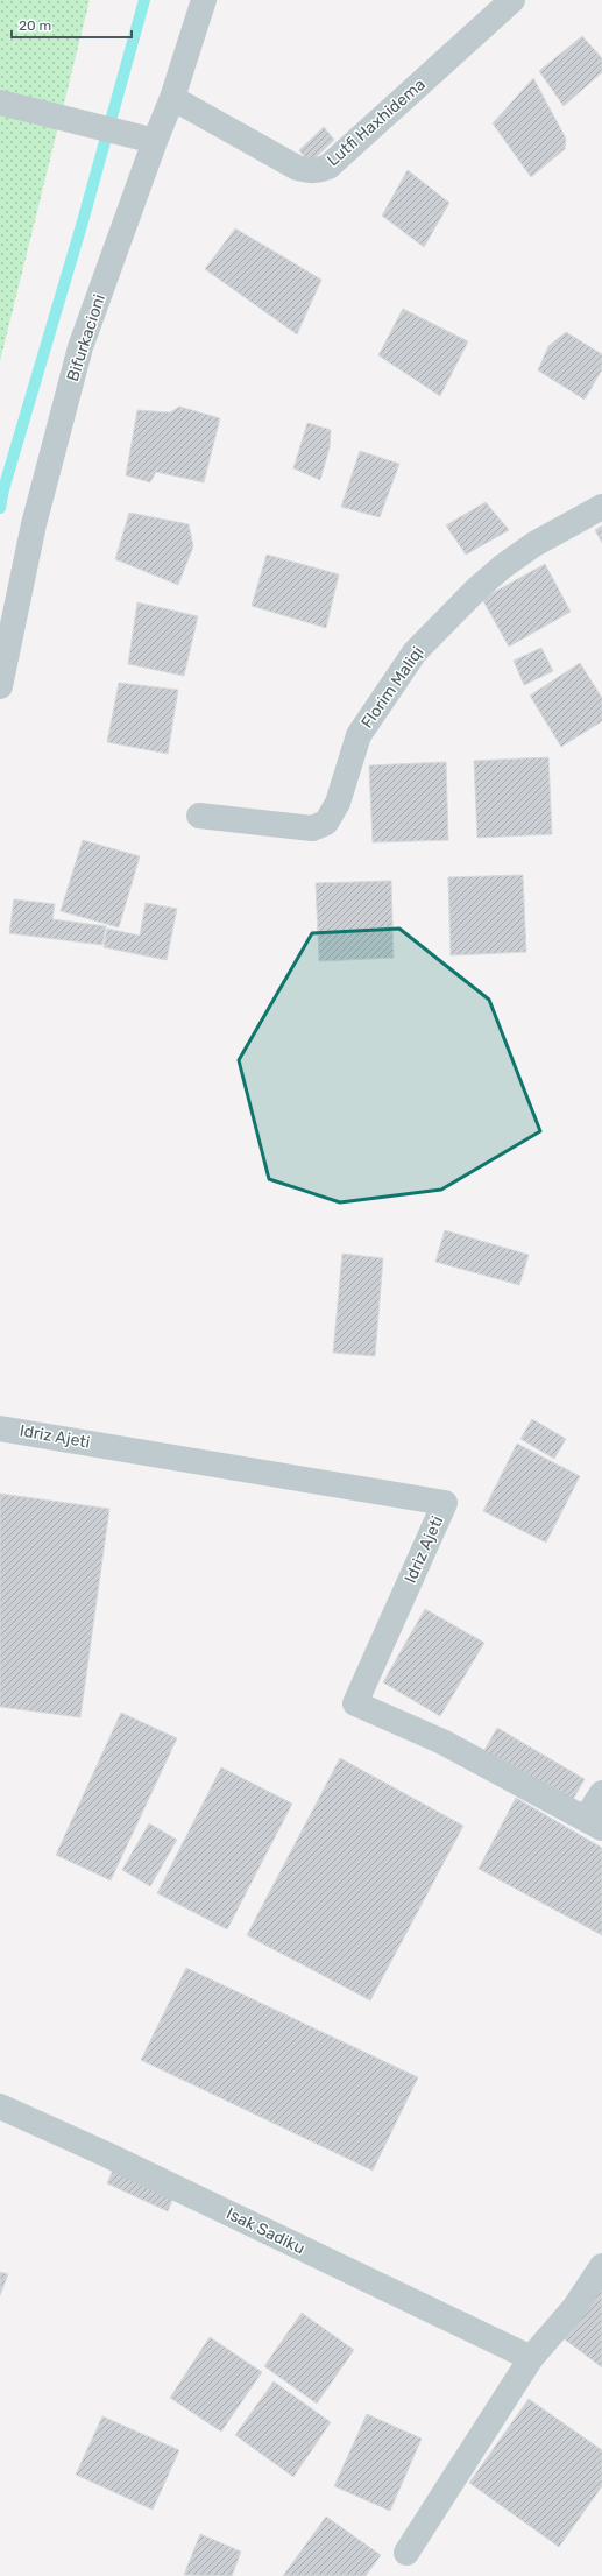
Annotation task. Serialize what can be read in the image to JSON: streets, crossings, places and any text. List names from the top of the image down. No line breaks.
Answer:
{"streets":{"street":["Lutfi Haxhidema","Bifurkacioni","Florim Maliqi","Idriz Ajeti","Isak Sadiku"]},"crossings":[["Lutfi Haxhidema","Bifurkacioni"]],"scale_bar":"20 m"}
